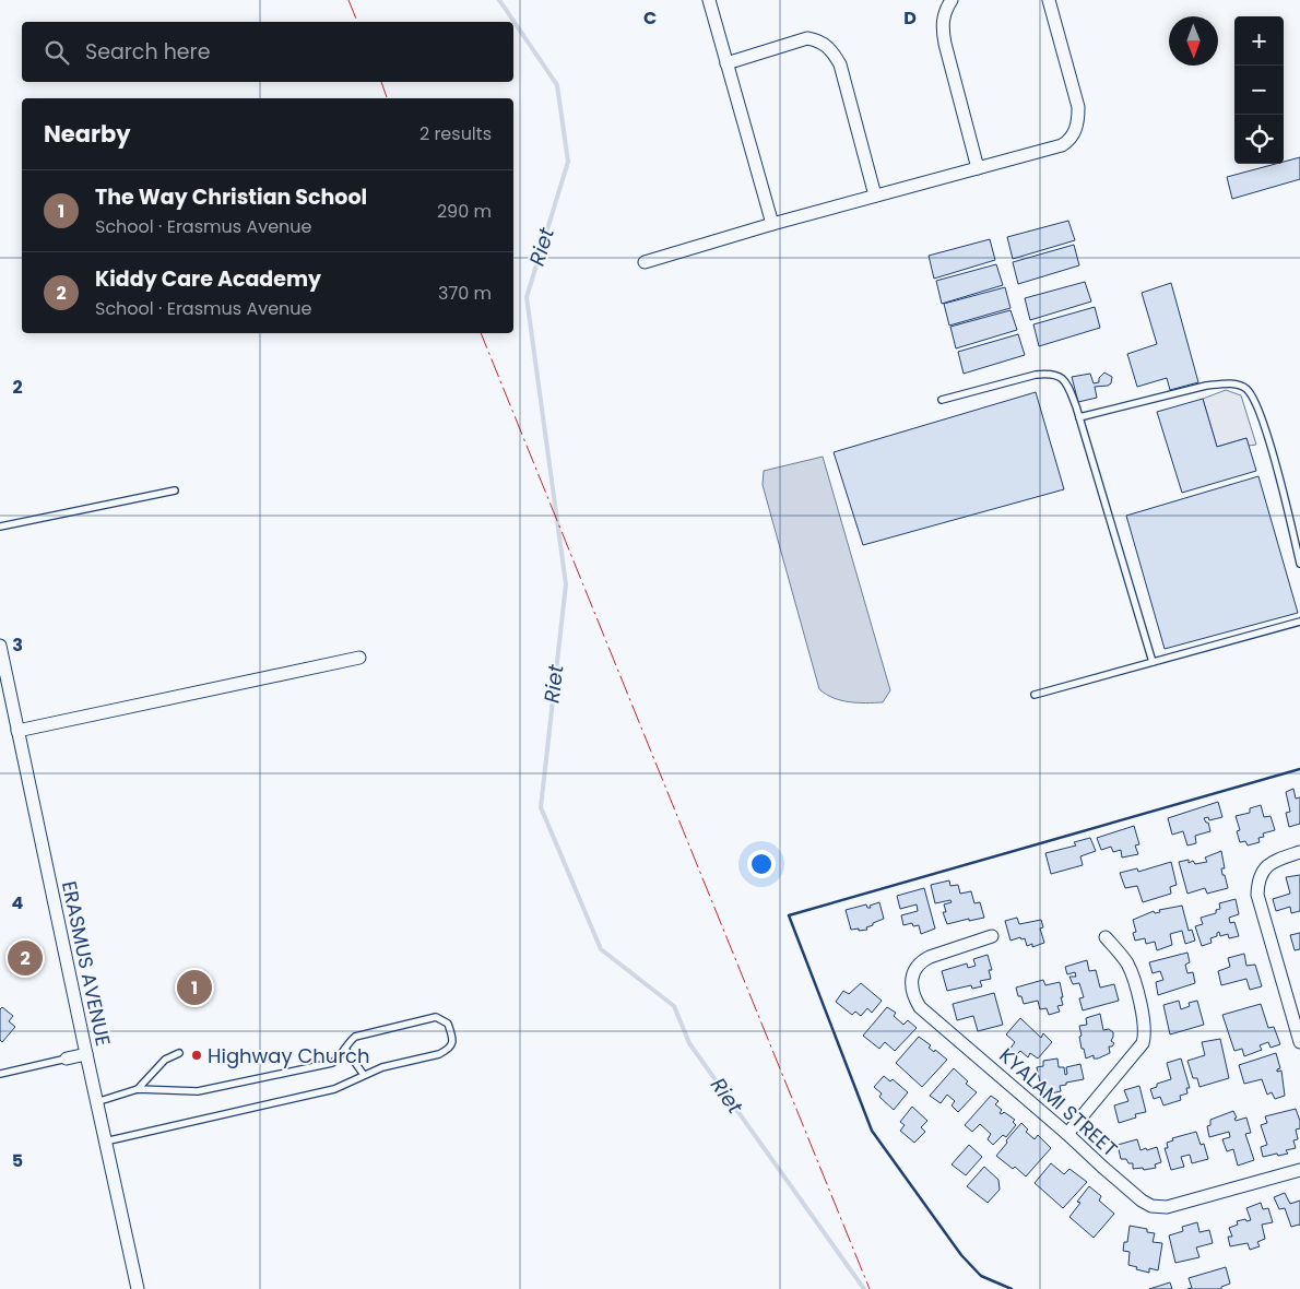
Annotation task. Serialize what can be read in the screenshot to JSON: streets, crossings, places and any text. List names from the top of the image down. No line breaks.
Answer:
{"streets":{"street":["ERASMUS AVENUE","KYALAMI STREET"]},"water":["Riet"],"places":["Highway Church"],"north":"bottom","page":{"map_buttons":["+","−"],"search":"Search here","heading":["Nearby","2 results"],"list":[{"mark":"1","name":"The Way Christian School","note":"School · Erasmus Avenue","value":"290 m"},{"mark":"2","name":"Kiddy Care Academy","note":"School · Erasmus Avenue","value":"370 m"}],"pins":["2","1"]},"grid":{"columns":["C","D"],"rows":["2","3","4","5"]}}
